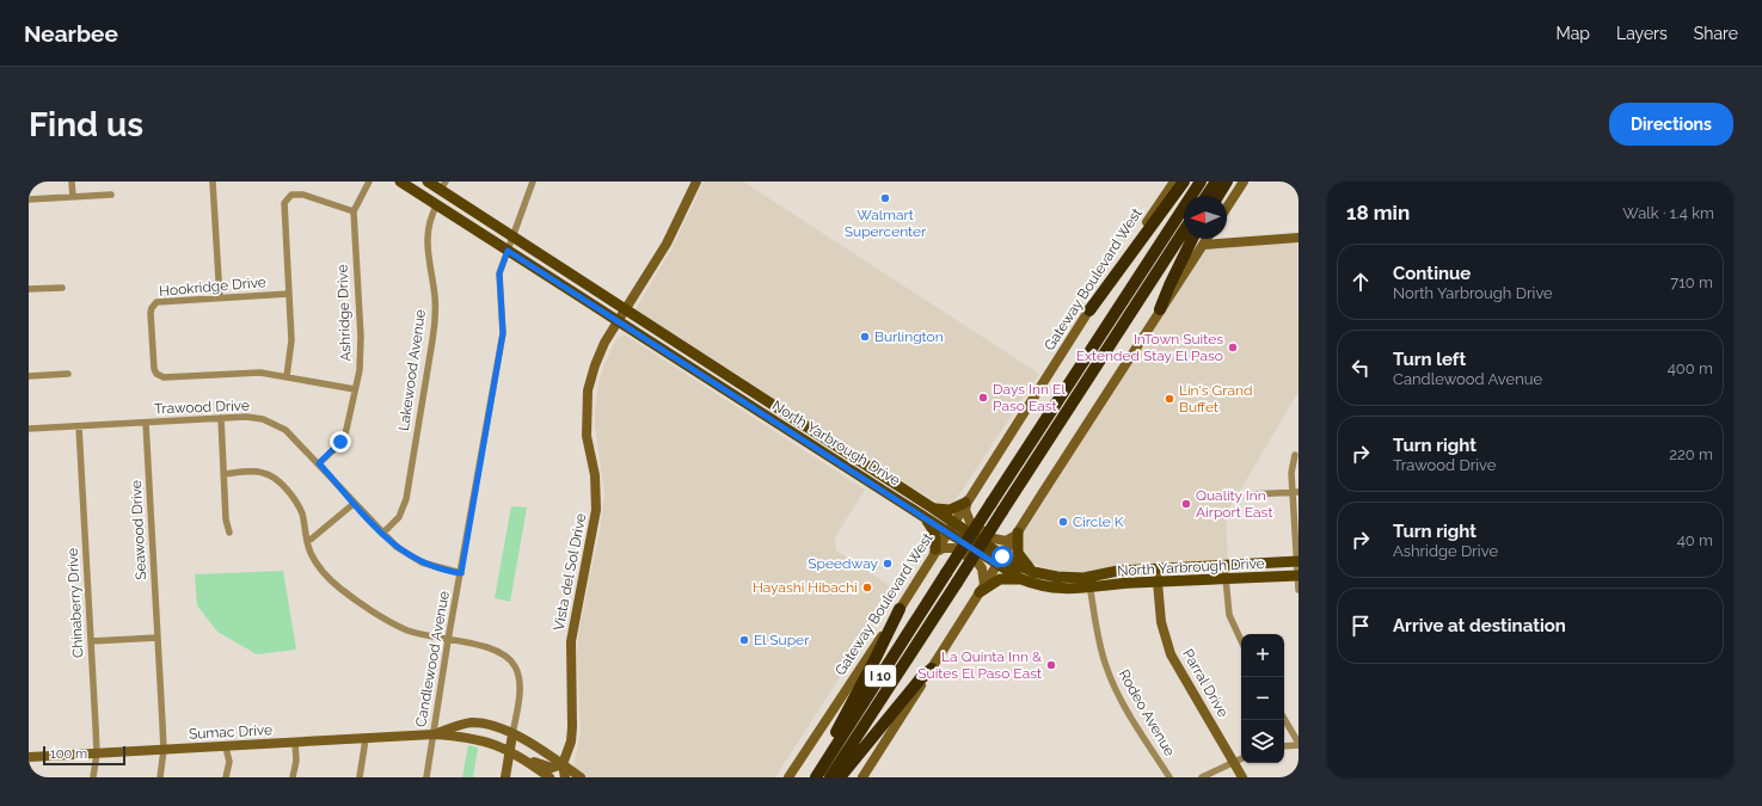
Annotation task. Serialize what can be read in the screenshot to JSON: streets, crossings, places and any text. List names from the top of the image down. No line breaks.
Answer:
{"streets":{"highway":["I 10"],"main road":["Gateway Boulevard West","North Yarbrough Drive","Vista del Sol Drive","Parral Drive","Sumac Drive"],"street":["Hookridge Drive","Ashridge Drive","Lakewood Avenue","Trawood Drive","Seawood Drive","Chinaberry Drive","Candlewood Avenue","Rodeo Avenue"]},"crossings":[["Gateway Boulevard West","North Yarbrough Drive"],["Hookridge Drive","Ashridge Drive"],["Ashridge Drive","Trawood Drive"],["Lakewood Avenue","Trawood Drive"],["Lakewood Avenue","North Yarbrough Drive"],["Trawood Drive","Seawood Drive"],["Trawood Drive","Chinaberry Drive"],["Trawood Drive","Candlewood Avenue"],["North Yarbrough Drive","Vista del Sol Drive"],["North Yarbrough Drive","Candlewood Avenue"],["North Yarbrough Drive","Parral Drive"],["North Yarbrough Drive","Rodeo Avenue"],["Seawood Drive","Sumac Drive"],["Vista del Sol Drive","Sumac Drive"],["Chinaberry Drive","Sumac Drive"],["Candlewood Avenue","Sumac Drive"]],"places":["Walmart Supercenter","Burlington","InTown Suites Extended Stay El Paso","Days Inn El Paso East","Lin's Grand Buffet","Quality Inn Airport East","Circle K","Speedway","Hayashi Hibachi","El Super","La Quinta Inn & Suites El Paso East"],"scale_bar":"100 m","north":"left","page":{"header":"Nearbee","nav":["Map","Layers","Share"],"buttons":"Directions","title":"Find us","heading":["18 min","Walk · 1.4 km"],"list":[["Continue","North Yarbrough Drive","710 m"],["Turn left","Candlewood Avenue","400 m"],["Turn right","Trawood Drive","220 m"],["Turn right","Ashridge Drive","40 m"],"Arrive at destination"],"map_buttons":["+","−"],"scale":"100 m"}}
